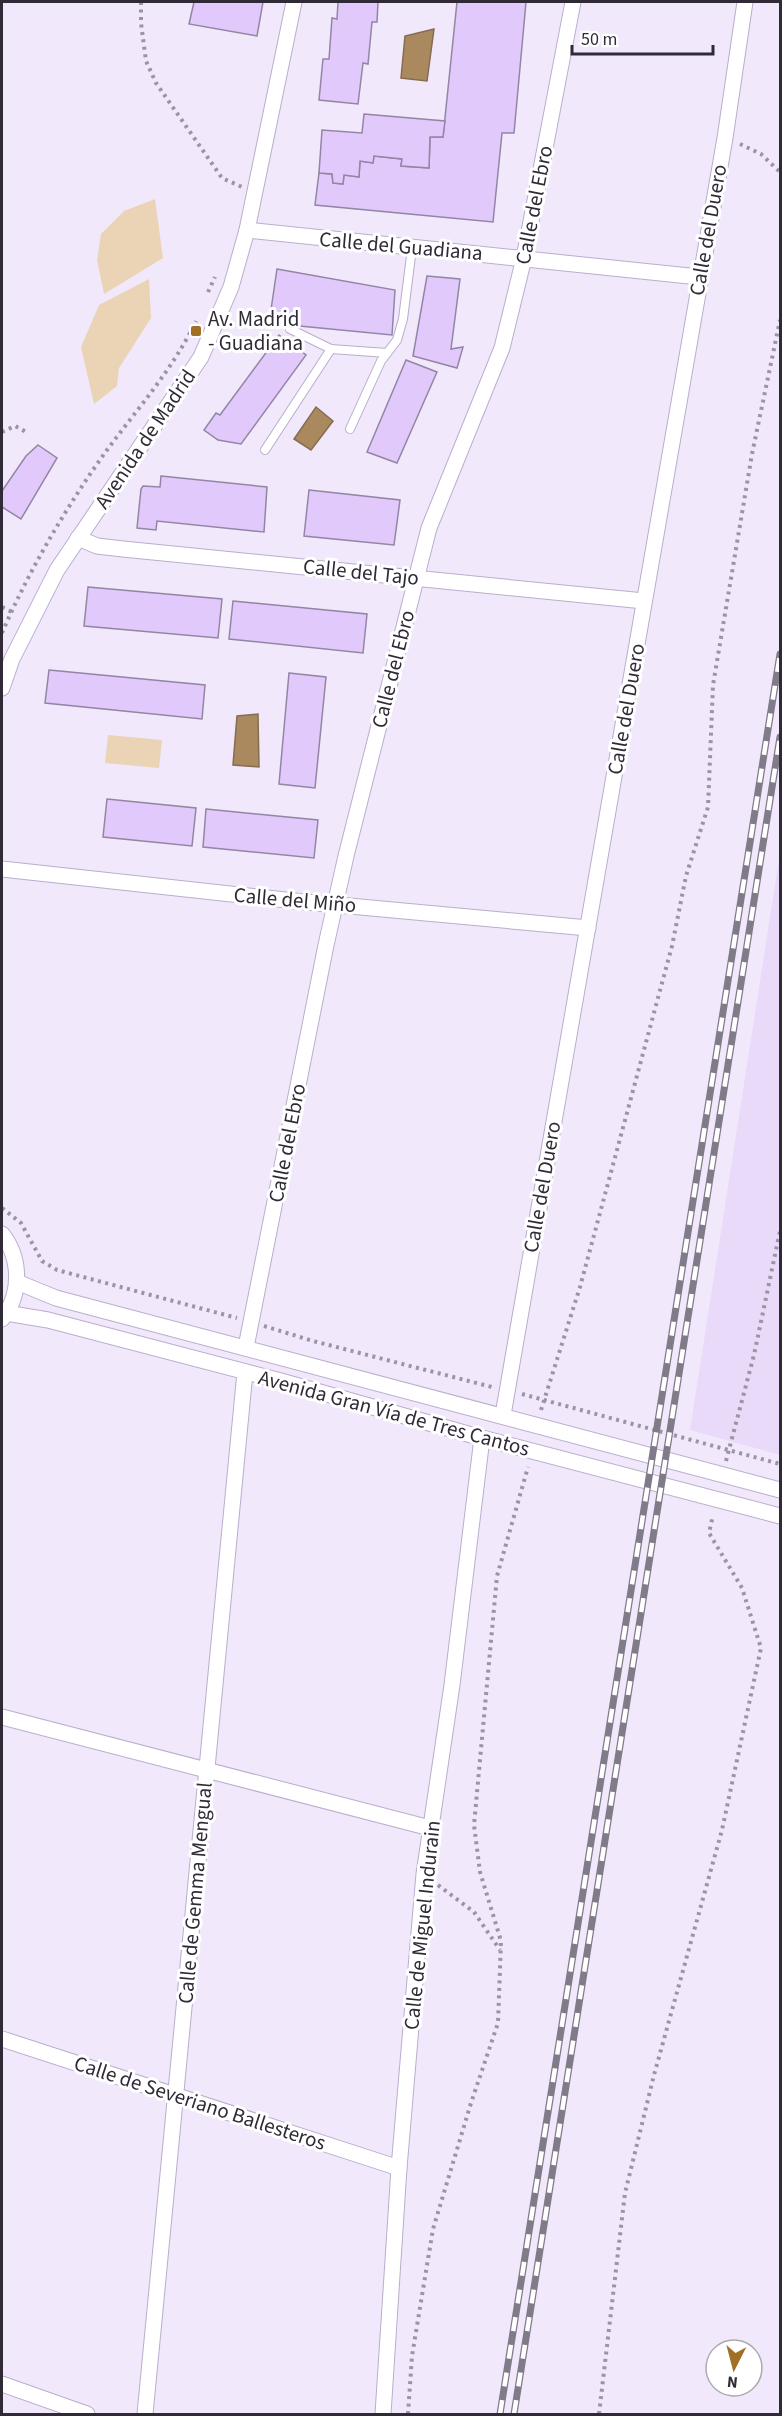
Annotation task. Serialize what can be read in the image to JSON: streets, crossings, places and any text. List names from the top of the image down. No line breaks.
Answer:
{"streets":{"street":["Calle del Ebro","Calle del Duero","Calle del Guadiana","Avenida de Madrid","Calle del Tajo","Calle del Miño","Avenida Gran Vía de Tres Cantos","Calle de Gemma Mengual","Calle de Miguel Indurain","Calle de Severiano Ballesteros"]},"crossings":[["Calle del Ebro","Calle del Guadiana"],["Calle del Ebro","Calle del Tajo"],["Calle del Ebro","Calle del Miño"],["Calle del Ebro","Avenida Gran Vía de Tres Cantos"],["Calle del Duero","Calle del Guadiana"],["Calle del Duero","Calle del Tajo"],["Calle del Duero","Calle del Miño"],["Calle del Duero","Avenida Gran Vía de Tres Cantos"],["Calle del Guadiana","Avenida de Madrid"],["Avenida de Madrid","Calle del Tajo"],["Avenida Gran Vía de Tres Cantos","Calle de Gemma Mengual"],["Avenida Gran Vía de Tres Cantos","Calle de Miguel Indurain"],["Calle de Gemma Mengual","Calle de Severiano Ballesteros"],["Calle de Miguel Indurain","Calle de Severiano Ballesteros"]],"places":{"transit":["Av. Madrid - Guadiana"]},"scale_bar":"50 m","north":"bottom"}
